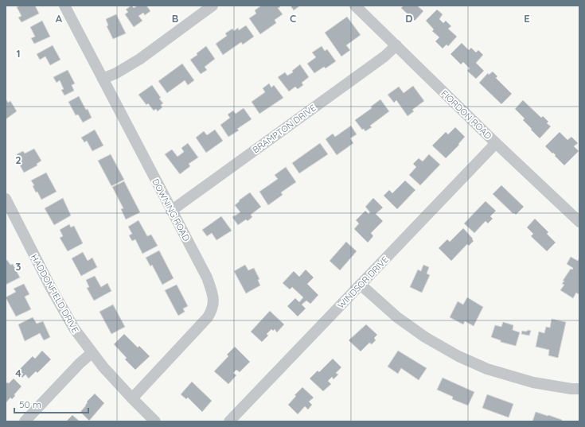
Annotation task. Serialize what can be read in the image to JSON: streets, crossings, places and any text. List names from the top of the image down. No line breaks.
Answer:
{"streets":{"street":["FIORDON ROAD","BRAMPTON DRIVE","DOWNING ROAD","WINDSOR DRIVE","HADDONFIELD DRIVE"]},"crossings":[["FIORDON ROAD","BRAMPTON DRIVE"],["FIORDON ROAD","WINDSOR DRIVE"],["BRAMPTON DRIVE","DOWNING ROAD"],["DOWNING ROAD","HADDONFIELD DRIVE"]],"scale_bar":"50 m","grid":{"columns":["A","B","C","D","E"],"rows":["1","2","3","4"]}}
